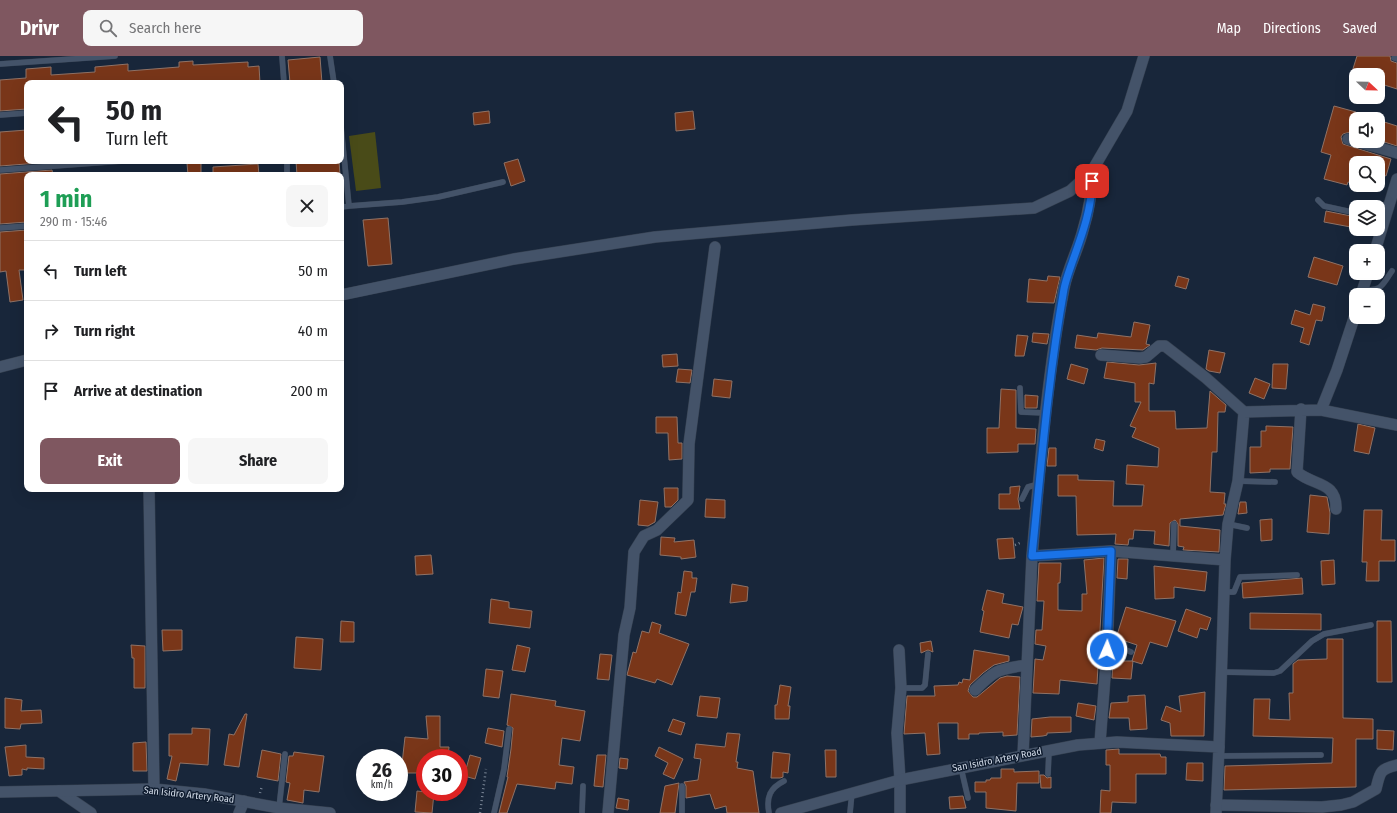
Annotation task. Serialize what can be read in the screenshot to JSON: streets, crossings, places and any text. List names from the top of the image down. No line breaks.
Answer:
{"streets":{"street":["San Isidro Artery Road"]},"north":"right","page":{"header":"Drivr","search":"Search here","nav":["Map","Directions","Saved"],"map_buttons":["+","−"],"turn":["50 m","Turn left"],"heading":["1 min","290 m · 15:46"],"list":[{"name":"Turn left","value":"50 m"},{"name":"Turn right","value":"40 m"},{"name":"Arrive at destination","value":"200 m"}],"buttons":["Exit","Share"],"speed":"26 km/h","limit":"30"}}
